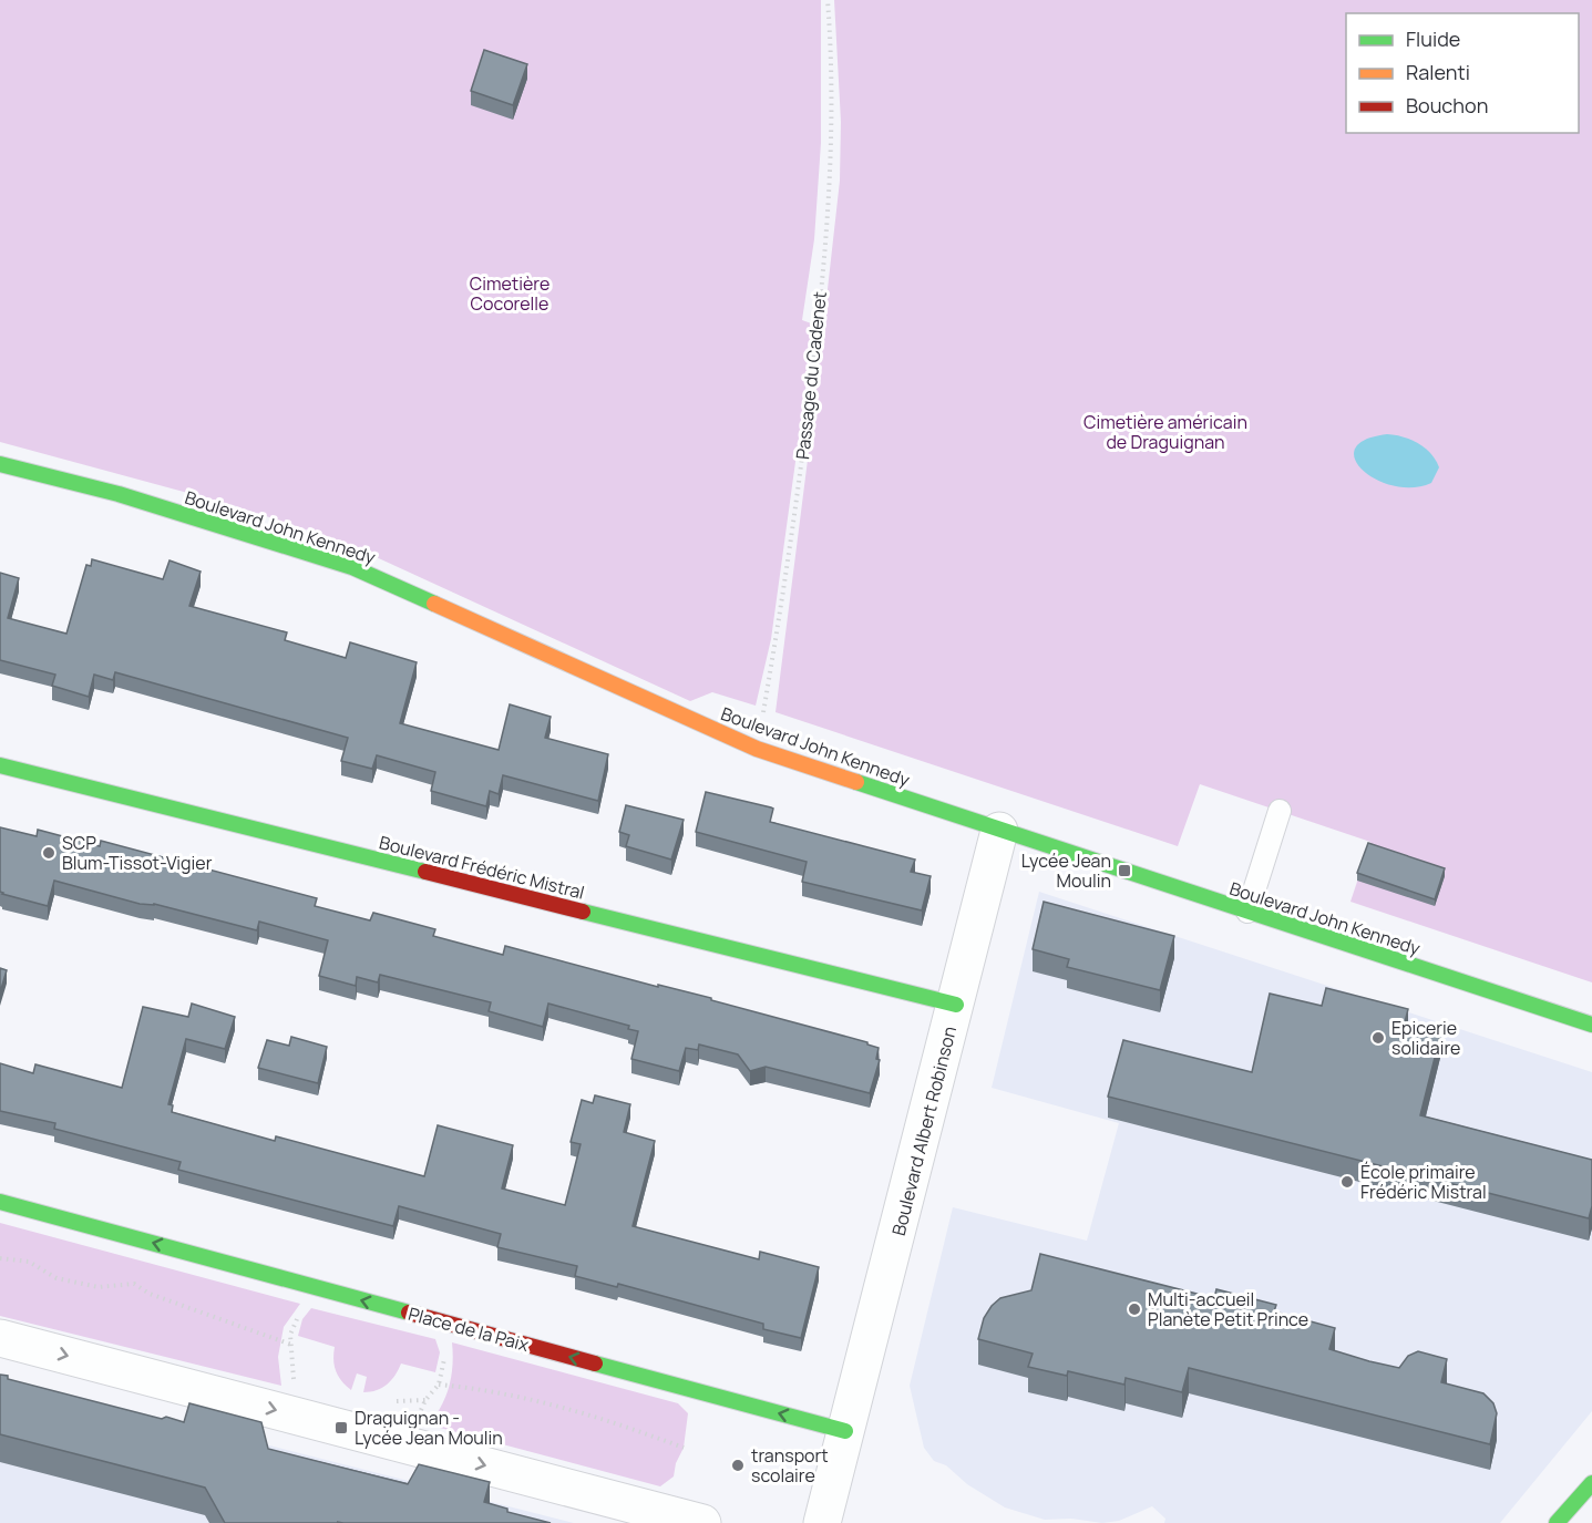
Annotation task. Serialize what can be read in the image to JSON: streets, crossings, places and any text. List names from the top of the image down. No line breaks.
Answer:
{"streets":{"street":["Boulevard John Kennedy","Boulevard Frédéric Mistral","Boulevard Albert Robinson","Place de la Paix"],"path":["Passage du Cadenet"]},"crossings":[["Passage du Cadenet","Boulevard John Kennedy"],["Boulevard John Kennedy","Boulevard Albert Robinson"],["Boulevard Frédéric Mistral","Boulevard Albert Robinson"],["Boulevard Albert Robinson","Place de la Paix"]],"parks":["Cimetière Cocorelle","Cimetière américain de Draguignan"],"places":{"other":["SCP Blum-Tissot-Vigier","Epicerie solidaire","École primaire Frédéric Mistral","Multi-accueil Planète Petit Prince","transport scolaire"],"transit":["Lycée Jean Moulin","Draguignan - Lycée Jean Moulin"]},"legend":["Fluide","Ralenti","Bouchon"]}
